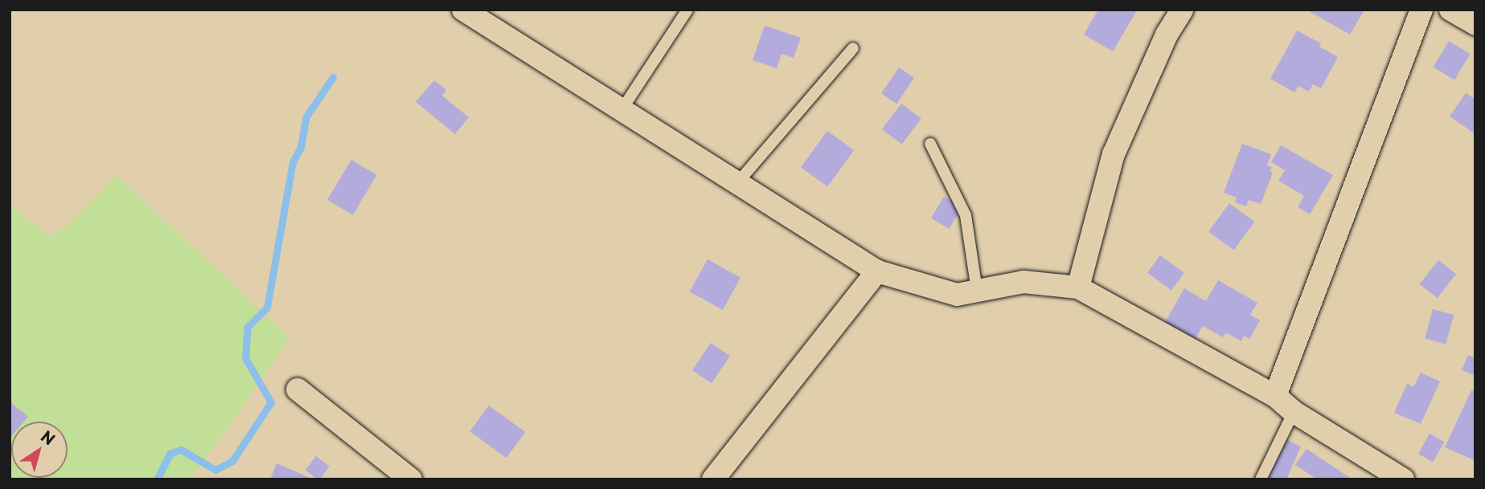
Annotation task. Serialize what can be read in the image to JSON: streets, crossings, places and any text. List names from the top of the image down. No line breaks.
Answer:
{"north":"top right"}
